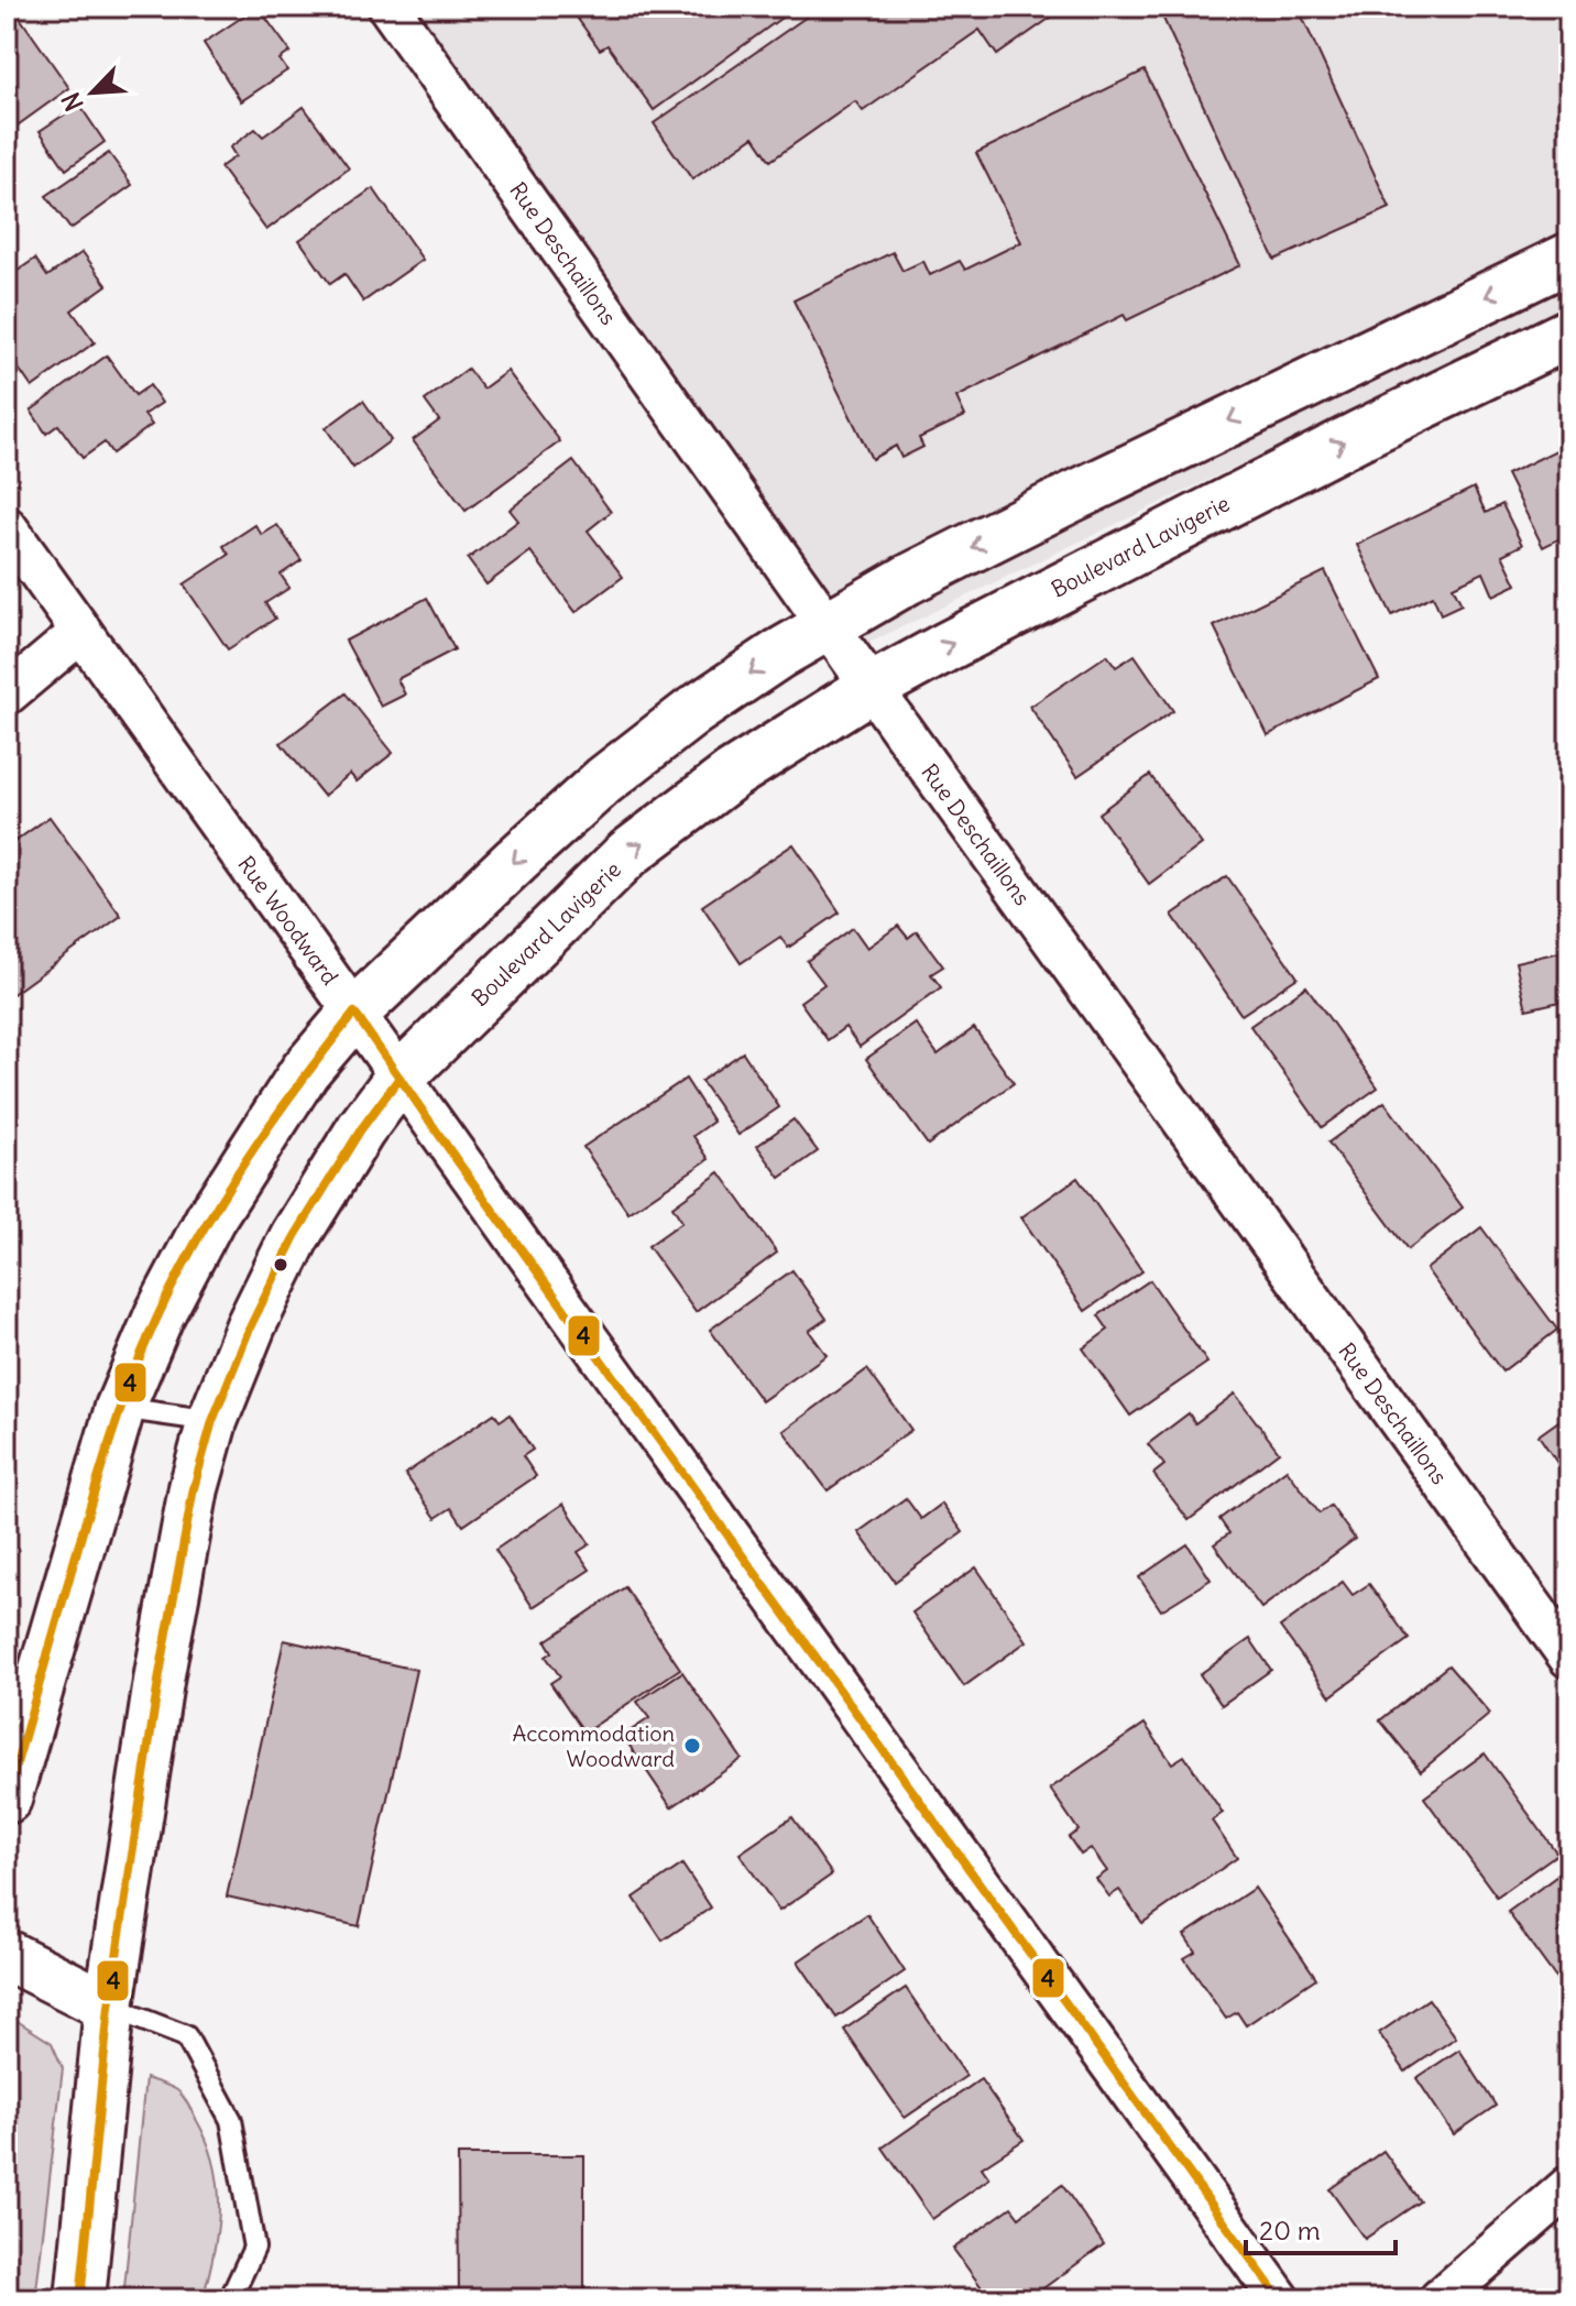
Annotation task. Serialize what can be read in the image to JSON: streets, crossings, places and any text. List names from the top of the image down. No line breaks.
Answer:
{"streets":{"main road":["Boulevard Lavigerie"],"street":["Rue Deschaillons","Rue Woodward"]},"crossings":[["Rue Deschaillons","Boulevard Lavigerie"],["Boulevard Lavigerie","Rue Woodward"]],"places":["Accommodation Woodward"],"lines":["transit line 4"],"scale_bar":"20 m","north":"bottom left"}
